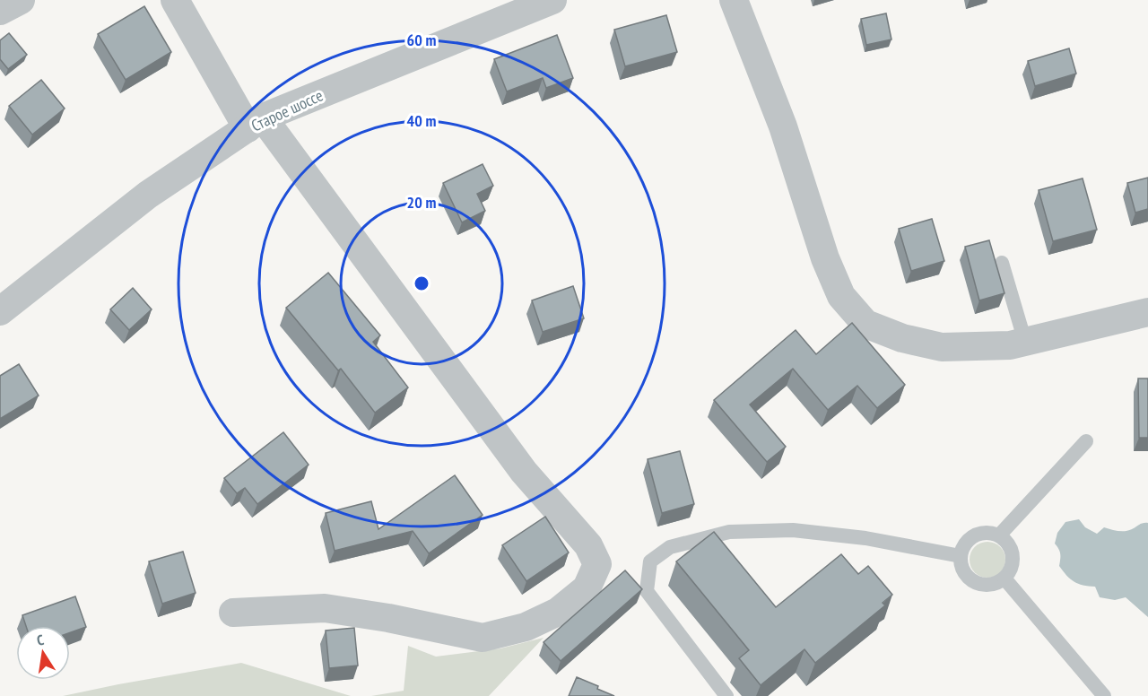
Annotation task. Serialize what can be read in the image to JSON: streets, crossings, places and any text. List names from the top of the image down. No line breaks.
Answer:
{"streets":{"street":["Старое шоссе"]},"north":"top","rings":["60 m","40 m","20 m"]}
